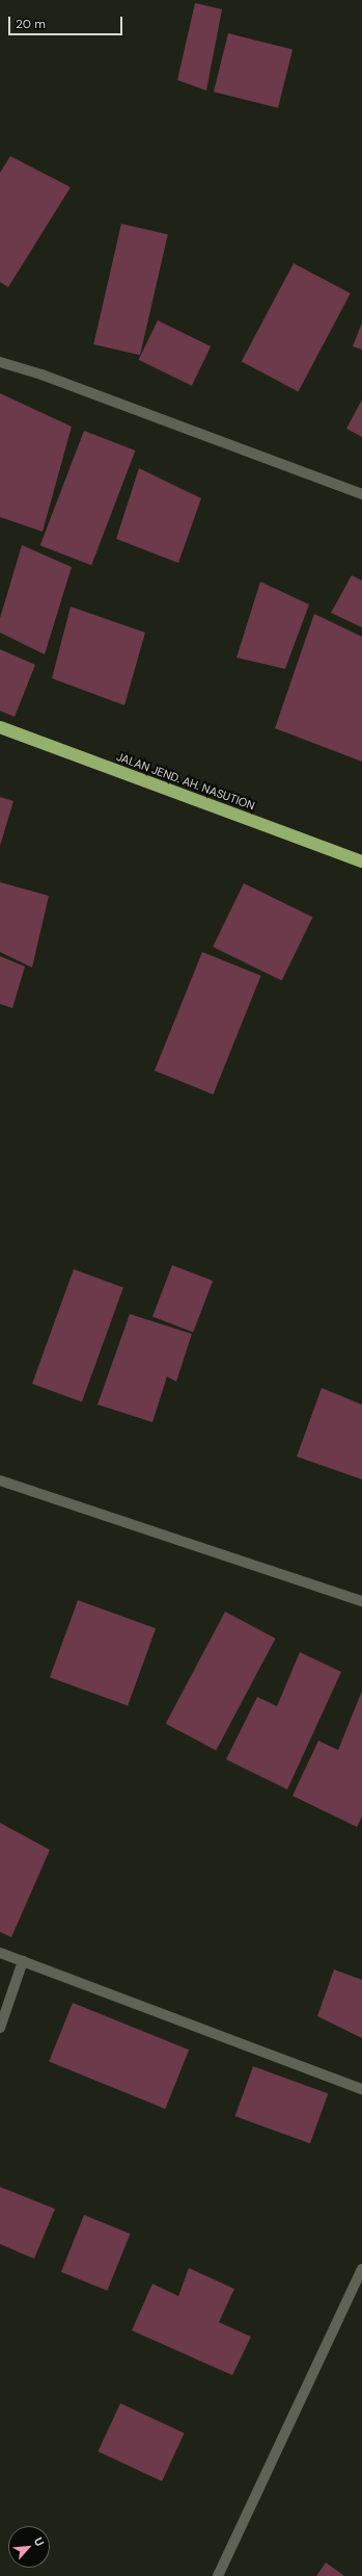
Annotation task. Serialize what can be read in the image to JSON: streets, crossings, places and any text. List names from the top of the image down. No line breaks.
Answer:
{"streets":{"highway":["JALAN JEND. AH. NASUTION"]},"scale_bar":"20 m","north":"top right"}
